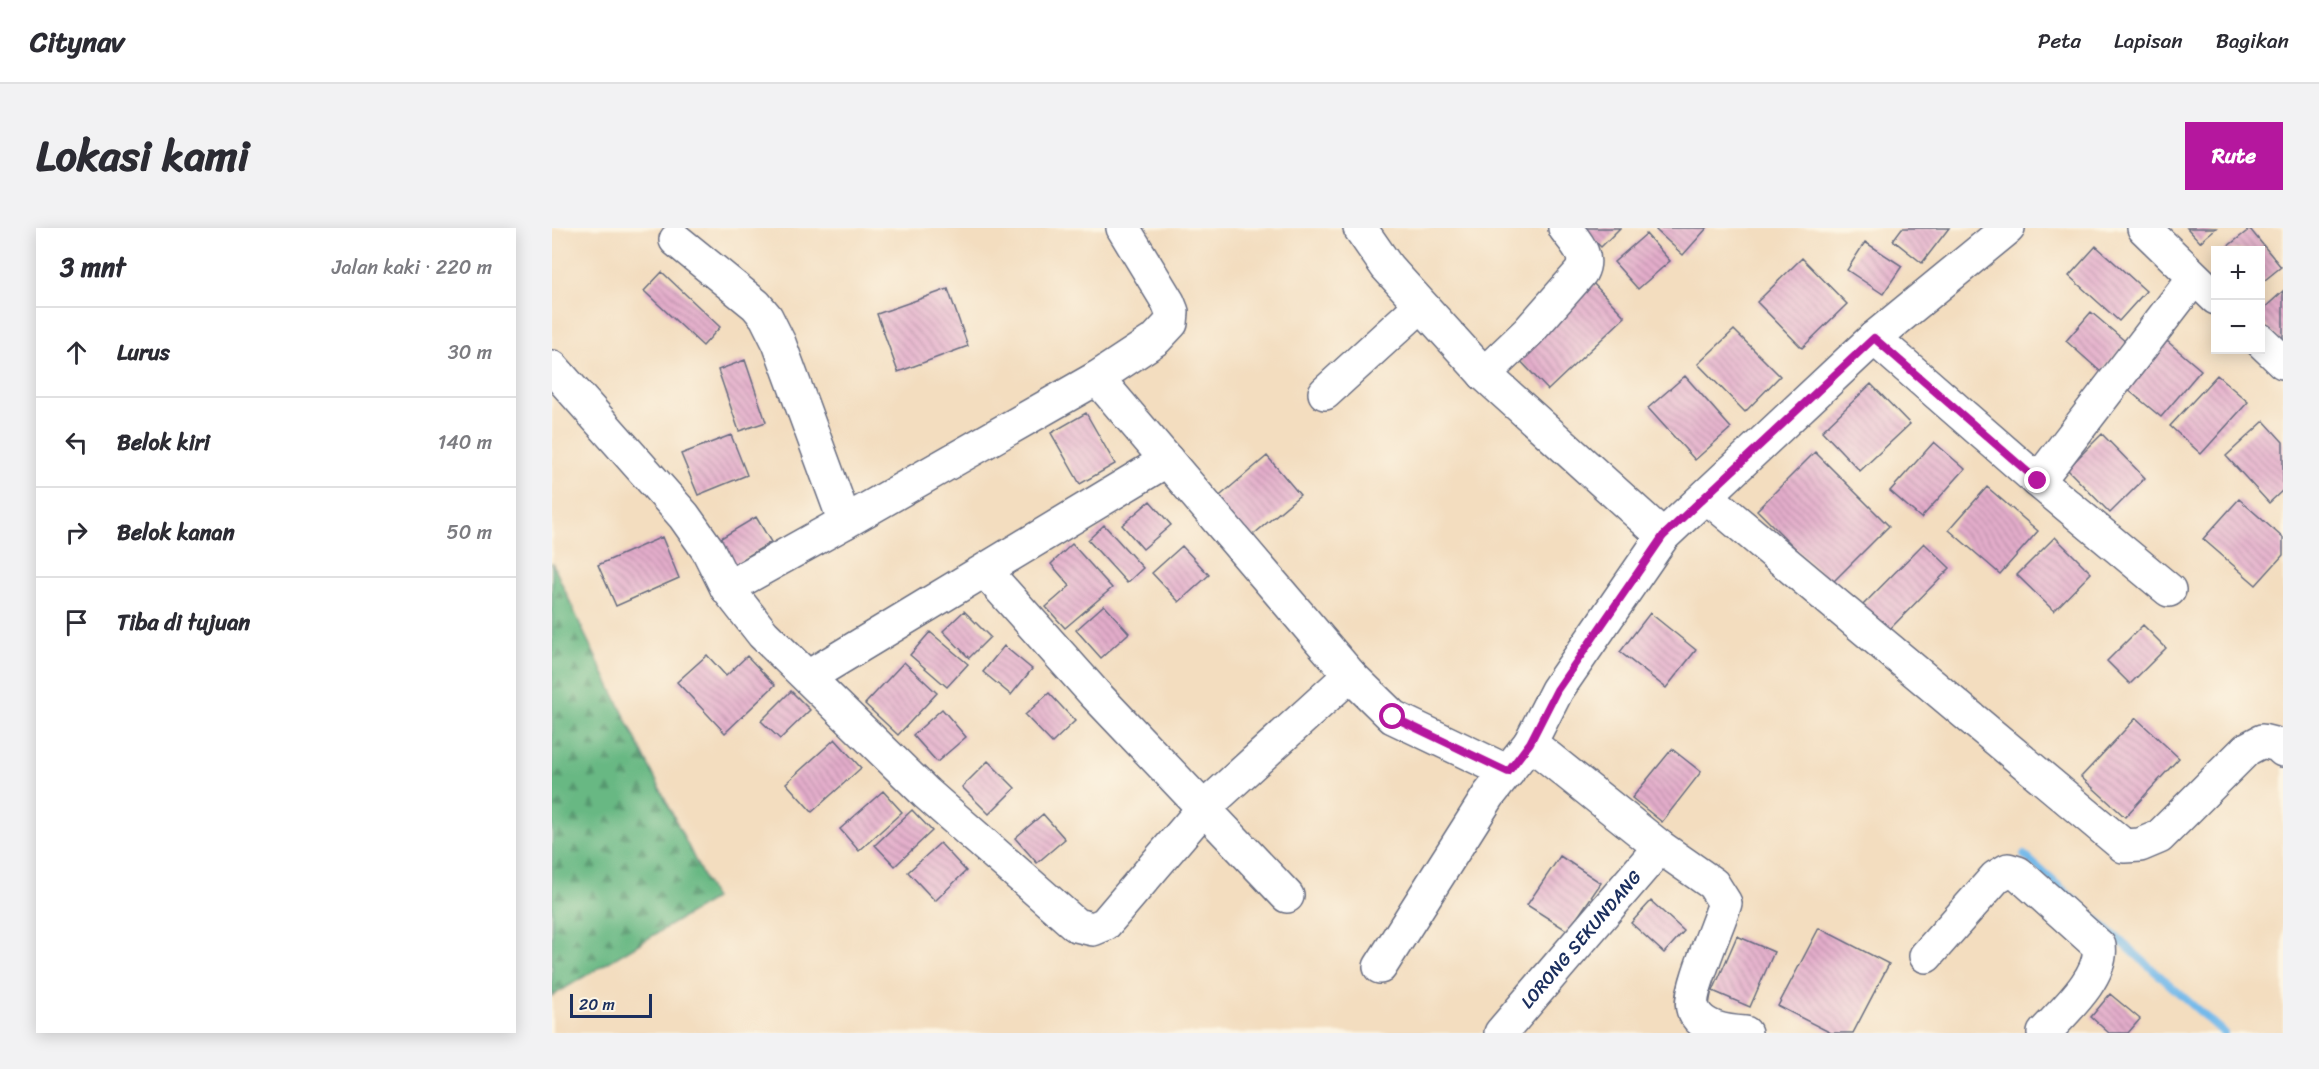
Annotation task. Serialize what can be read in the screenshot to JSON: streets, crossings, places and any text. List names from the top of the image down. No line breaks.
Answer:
{"streets":{"street":["LORONG SEKUNDANG"]},"scale_bar":"20 m","page":{"header":"Citynav","nav":["Peta","Lapisan","Bagikan"],"title":"Lokasi kami","buttons":"Rute","heading":["3 mnt","Jalan kaki · 220 m"],"map_buttons":["+","−"],"list":[["Lurus","30 m"],["Belok kiri","140 m"],["Belok kanan","50 m"],"Tiba di tujuan"],"scale":"20 m"}}
